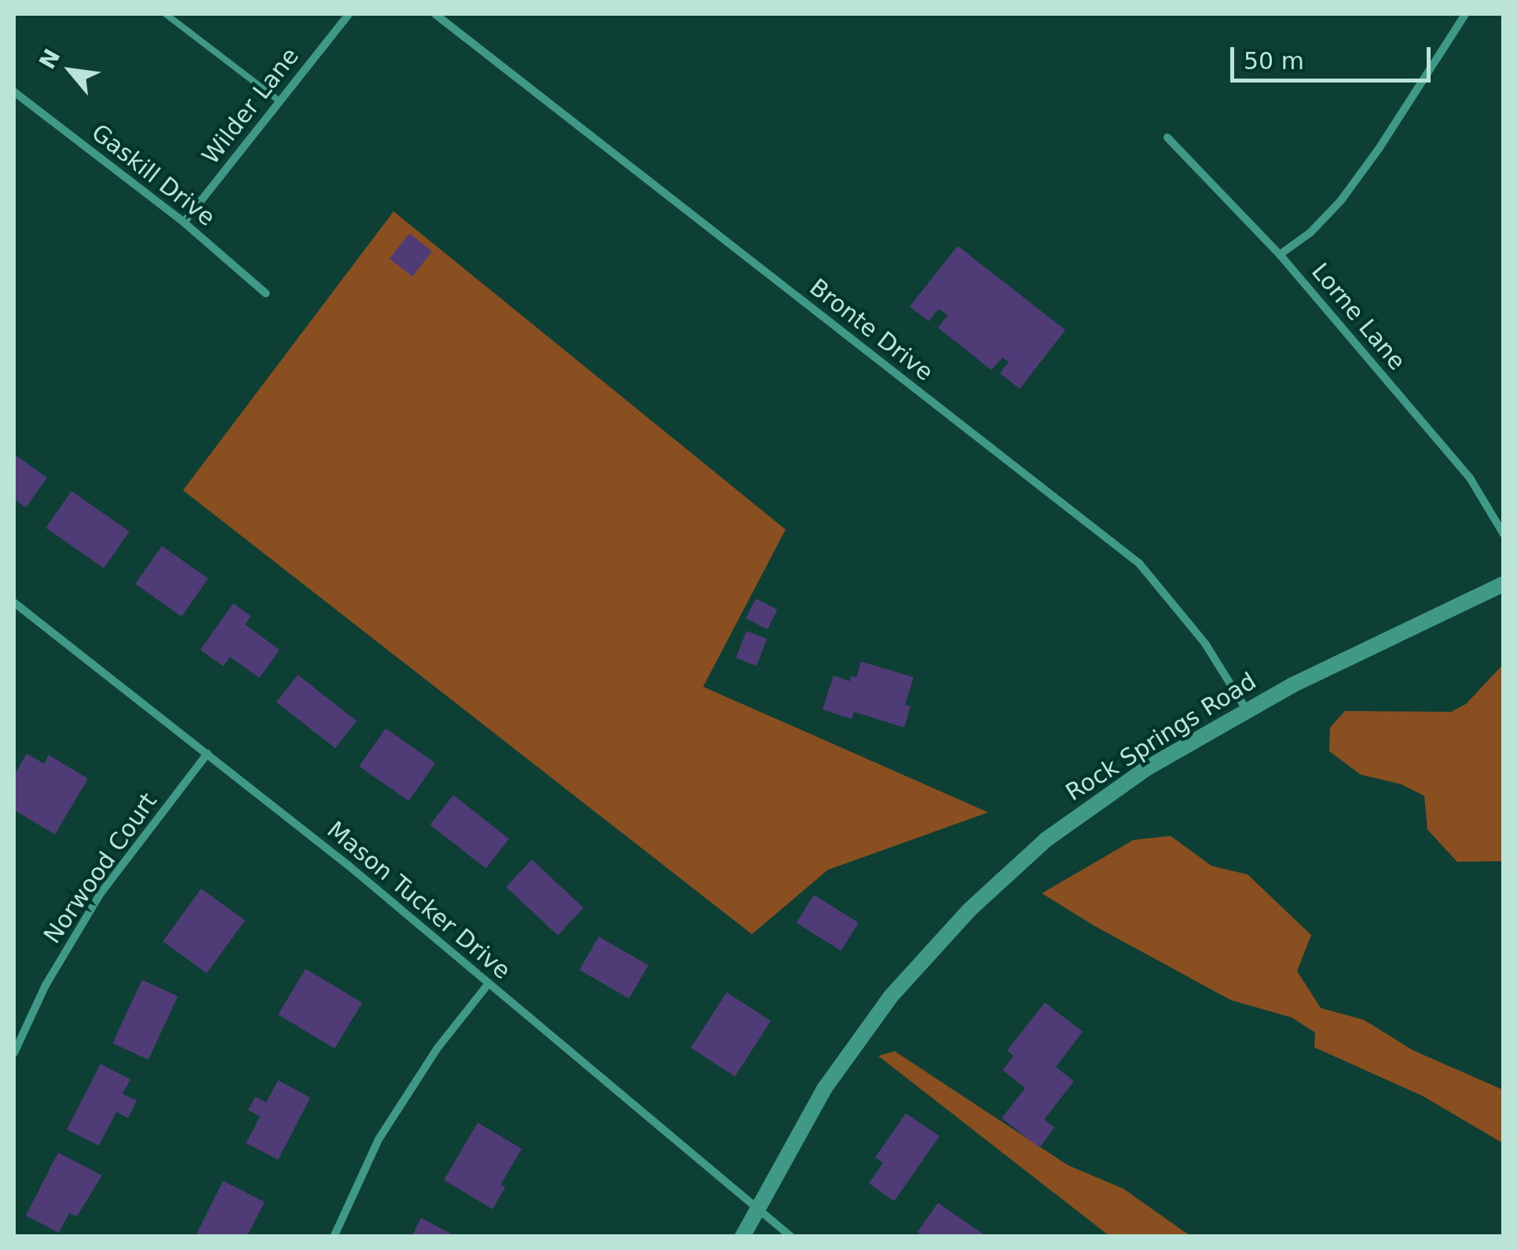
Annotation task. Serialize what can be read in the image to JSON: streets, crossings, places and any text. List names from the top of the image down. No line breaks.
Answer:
{"streets":{"street":["Wilder Lane","Gaskill Drive","Lorne Lane","Bronte Drive","Rock Springs Road","Norwood Court","Mason Tucker Drive"]},"crossings":[["Wilder Lane","Gaskill Drive"],["Bronte Drive","Rock Springs Road"],["Rock Springs Road","Mason Tucker Drive"],["Norwood Court","Mason Tucker Drive"]],"scale_bar":"50 m","north":"top left"}
